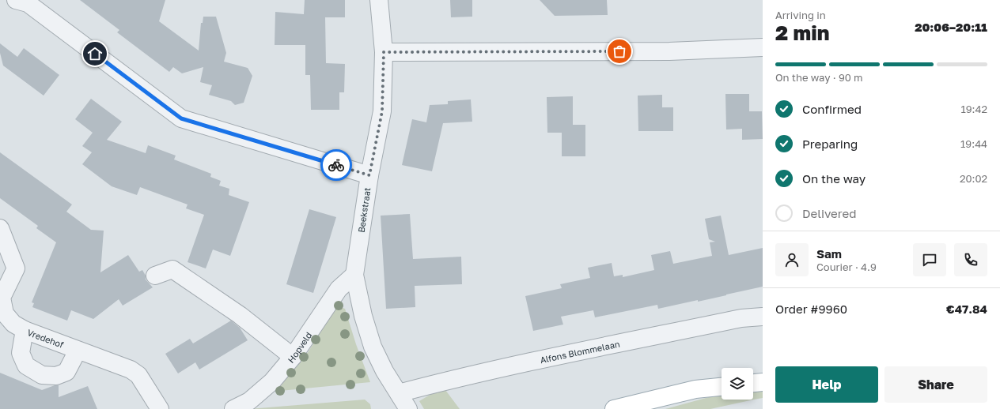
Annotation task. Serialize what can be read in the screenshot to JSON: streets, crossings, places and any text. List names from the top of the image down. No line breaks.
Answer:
{"streets":{"street":["Beekstraat","Vredehof","Hopveld","Alfons Blommelaan"]},"crossings":[["Beekstraat","Hopveld"],["Beekstraat","Alfons Blommelaan"]],"page":{"heading":["2 min","Arriving in","20:06–20:11"],"panel":["Sam","Courier · 4.9","Order #9960","€47.84"],"bar":"On the way · 90 m","list":[["Confirmed","19:42"],["Preparing","19:44"],["On the way","20:02"],"Delivered"],"buttons":["Help","Share"]}}
